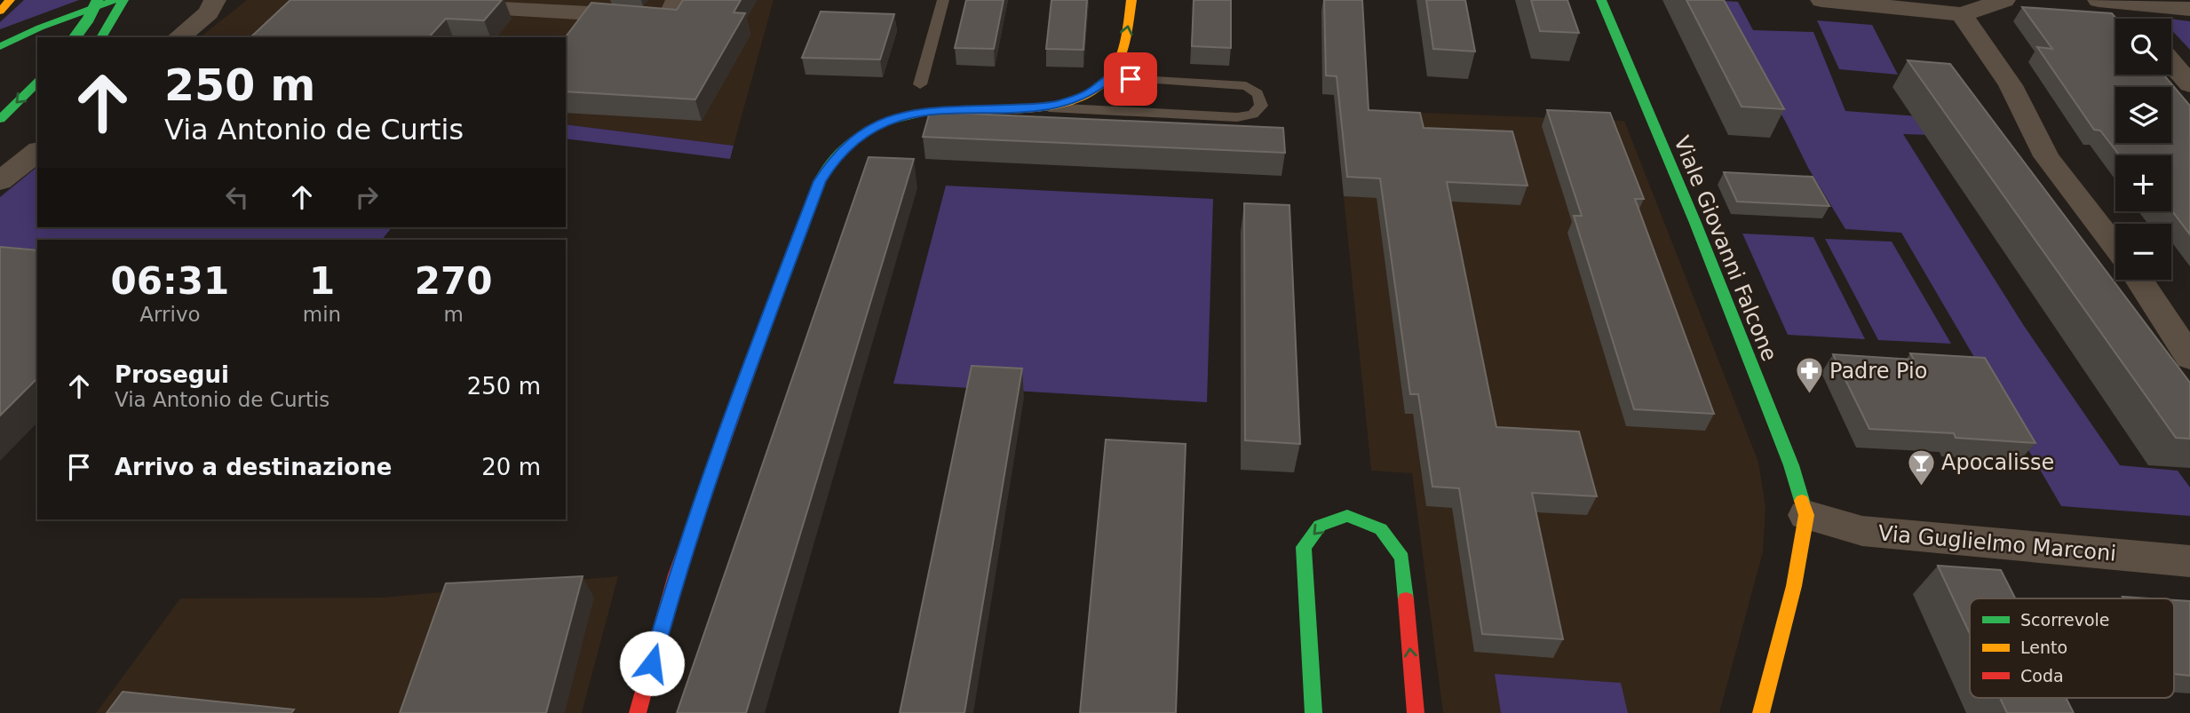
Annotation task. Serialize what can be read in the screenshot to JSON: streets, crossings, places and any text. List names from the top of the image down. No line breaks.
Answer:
{"streets":{"street":["Viale Giovanni Falcone","Via Guglielmo Marconi"]},"crossings":[["Viale Giovanni Falcone","Via Guglielmo Marconi"]],"places":{"pharmacy":["Padre Pio"],"bar":["Apocalisse"]},"legend":["Scorrevole","Lento","Coda"],"page":{"map_buttons":["+","−"],"turn":["250 m","Via Antonio de Curtis"],"eta":["06:31","Arrivo","1","min","270","m"],"list":[{"name":"Prosegui","note":"Via Antonio de Curtis","value":"250 m"},{"name":"Arrivo a destinazione","value":"20 m"}]}}
